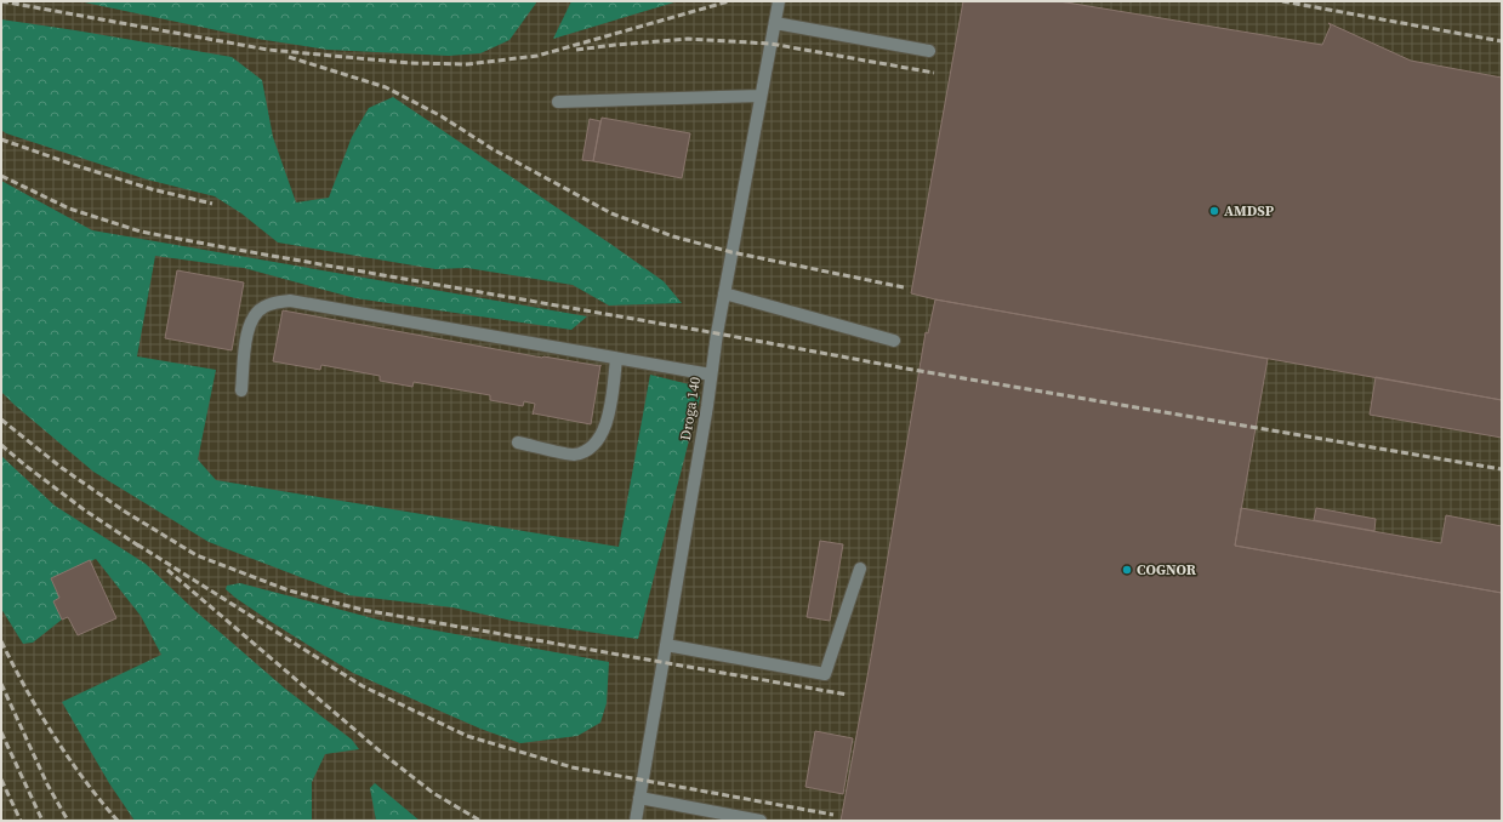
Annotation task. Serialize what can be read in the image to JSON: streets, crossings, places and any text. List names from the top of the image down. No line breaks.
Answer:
{"streets":{"lane":["Droga 140"]},"places":["AMDSP","COGNOR"]}
